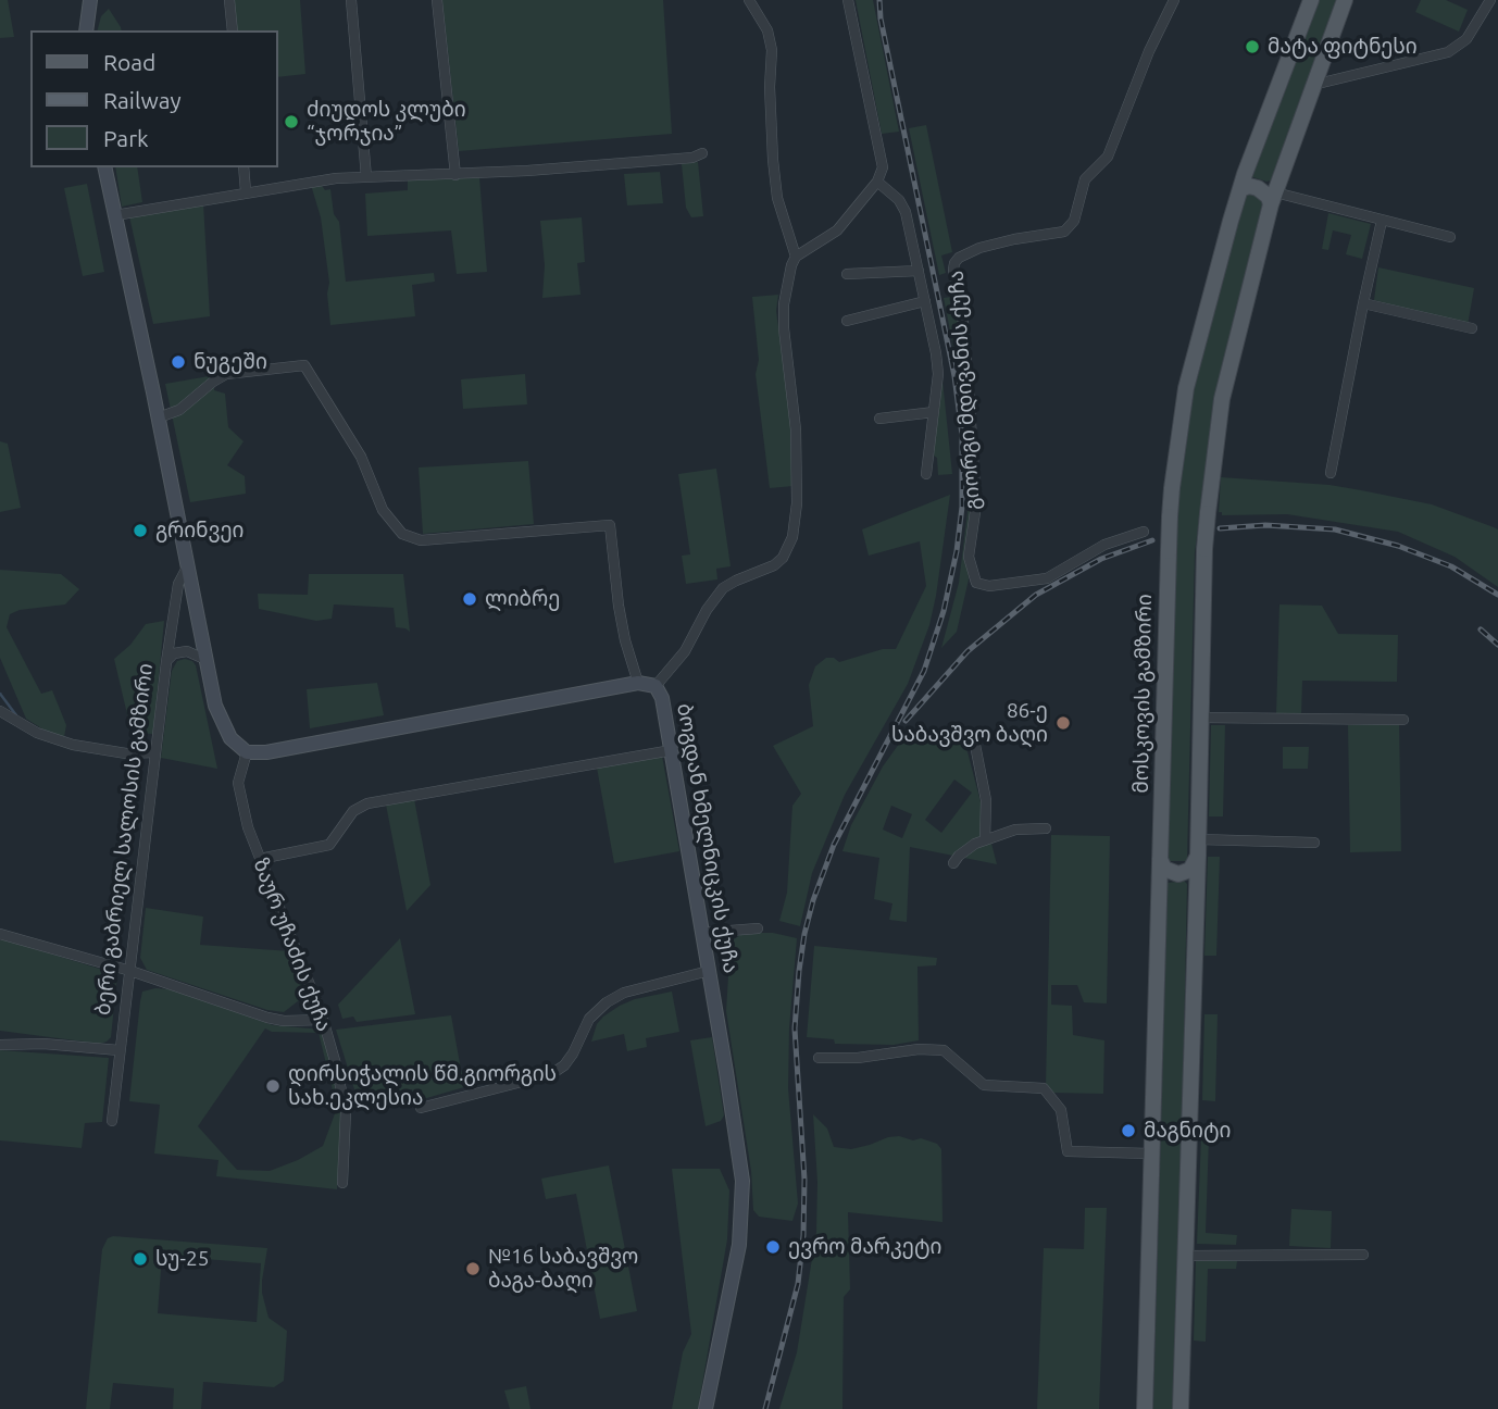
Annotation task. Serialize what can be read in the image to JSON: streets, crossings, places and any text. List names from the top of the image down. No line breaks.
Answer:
{"streets":{"main road":["მოსკოვის გამზირი","ბოგდან ხმელნიცკის ქუჩა"],"street":["გიორგი მდივანის ქუჩა","ბერი გაბრიელ სალოსის გამზირი","ზაურ უჩაძის ქუჩა"]},"crossings":[["ბოგდან ხმელნიცკის ქუჩა","ზაურ უჩაძის ქუჩა"]],"places":["მატა ფიტნესი","ძიუდოს კლუბი “ჯორჯია”","ნუგეში","გრინვეი","ლიბრე","86-ე საბავშვო ბაღი","დირსიჭალის წმ.გიორგის სახ.ეკლესია","მაგნიტი","ევრო მარკეტი","სუ-25","№16 საბავშვო ბაგა-ბაღი"],"legend":["Road","Railway","Park"]}
